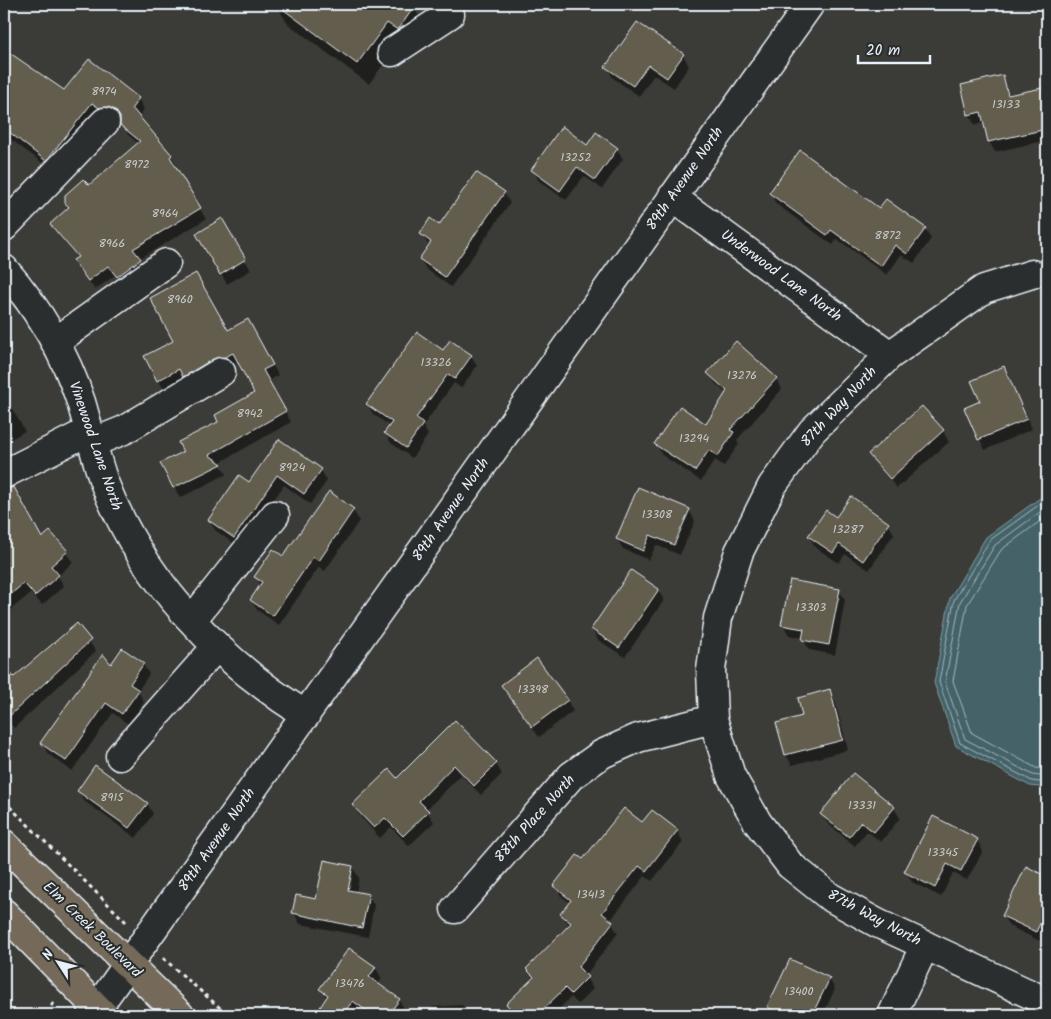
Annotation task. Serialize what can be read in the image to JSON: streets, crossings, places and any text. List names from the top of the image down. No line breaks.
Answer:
{"streets":{"main road":["Elm Creek Boulevard"],"street":["89th Avenue North","Underwood Lane North","87th Way North","Vinewood Lane North","88th Place North"]},"crossings":[["89th Avenue North","Underwood Lane North"],["89th Avenue North","Vinewood Lane North"],["89th Avenue North","Elm Creek Boulevard"],["Underwood Lane North","87th Way North"],["87th Way North","88th Place North"]],"house_numbers":["8974","13133","13252","8972","8964","8872","8966","8960","13326","13276","8942","13294","8924","13308","13287","13303","13398","8915","13331","13345","13413","13476","13400"],"scale_bar":"20 m","north":"top left"}
